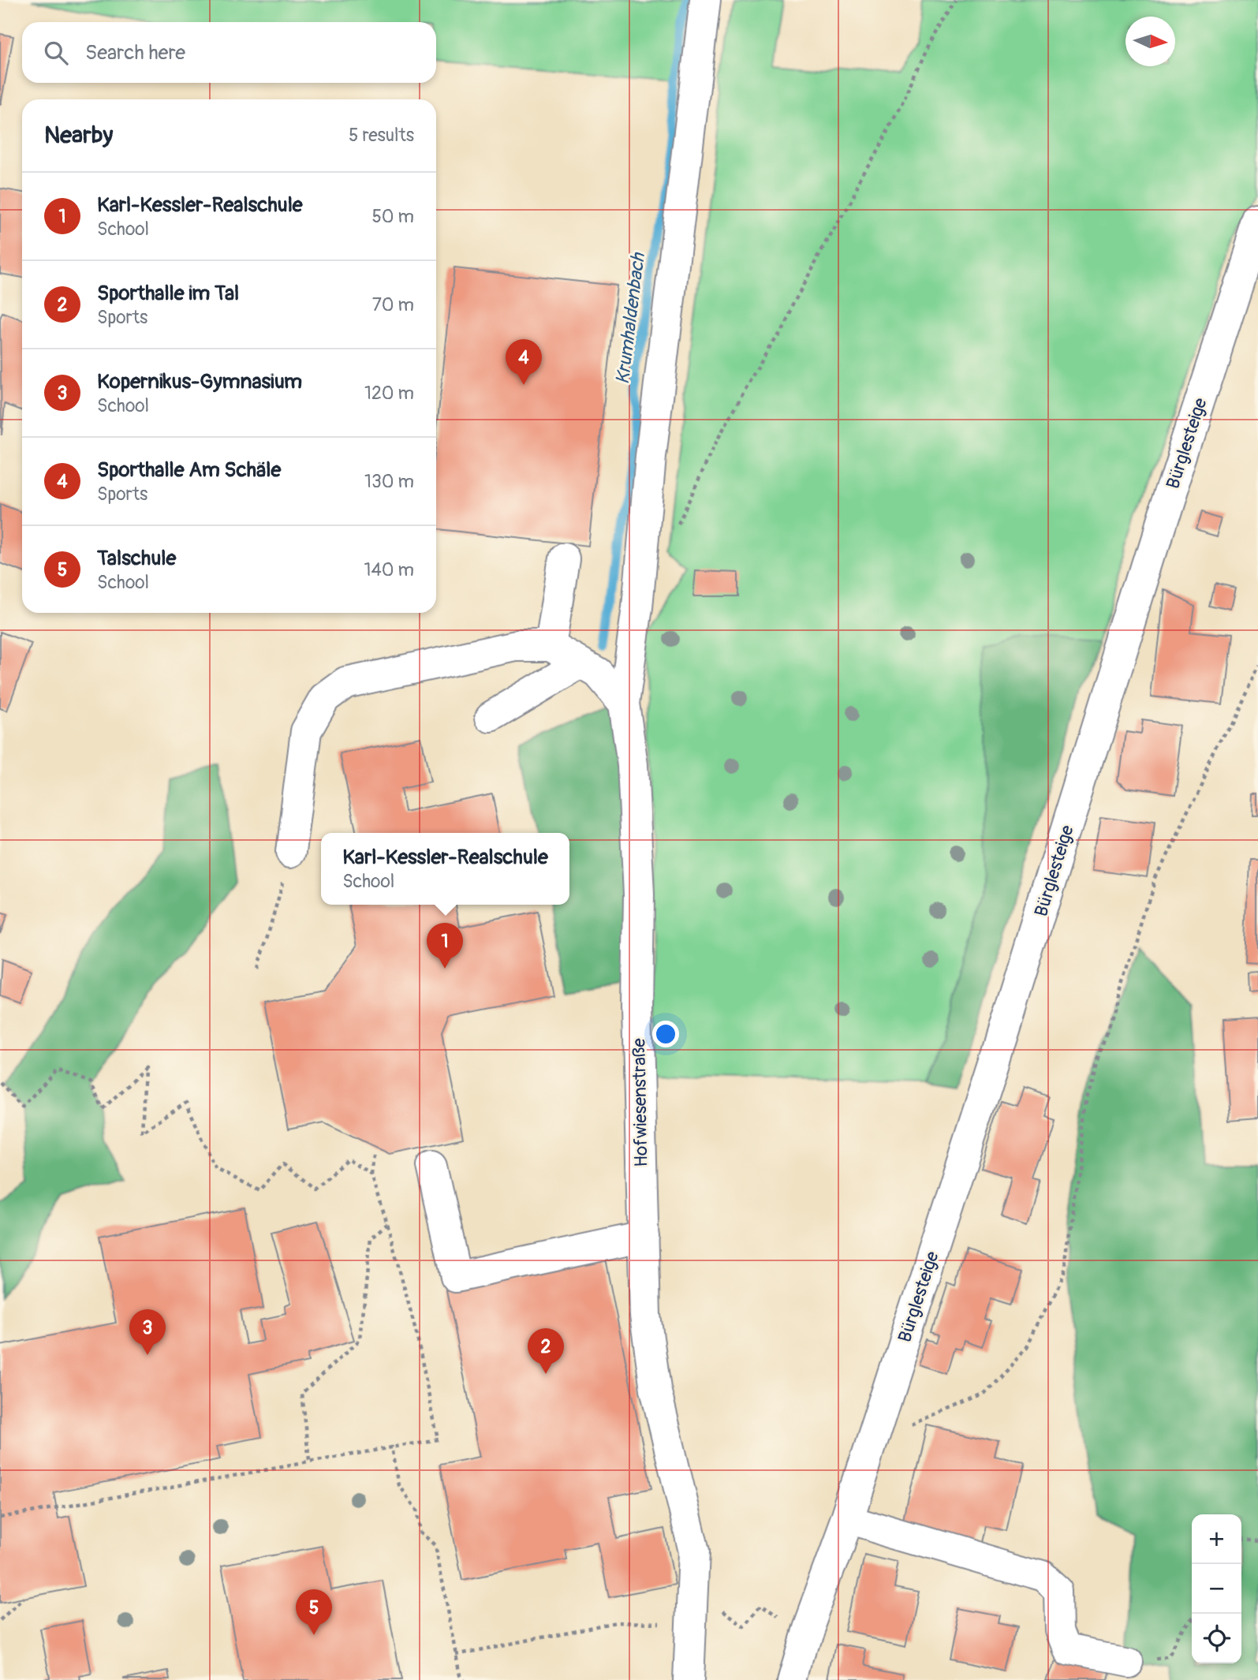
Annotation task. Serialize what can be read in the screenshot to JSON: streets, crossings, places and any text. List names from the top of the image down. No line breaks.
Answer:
{"streets":{"street":["Bürglesteige","Hofwiesenstraße"]},"water":["Krumhaldenbach"],"north":"right","page":{"search":"Search here","heading":["Nearby","5 results"],"list":[{"mark":"1","name":"Karl-Kessler-Realschule","note":"School","value":"50 m"},{"mark":"2","name":"Sporthalle im Tal","note":"Sports","value":"70 m"},{"mark":"3","name":"Kopernikus-Gymnasium","note":"School","value":"120 m"},{"mark":"4","name":"Sporthalle Am Schäle","note":"Sports","value":"130 m"},{"mark":"5","name":"Talschule","note":"School","value":"140 m"}],"pins":["4","1","3","2","5"],"popup":["Karl-Kessler-Realschule","School"],"map_buttons":["+","−"]}}
